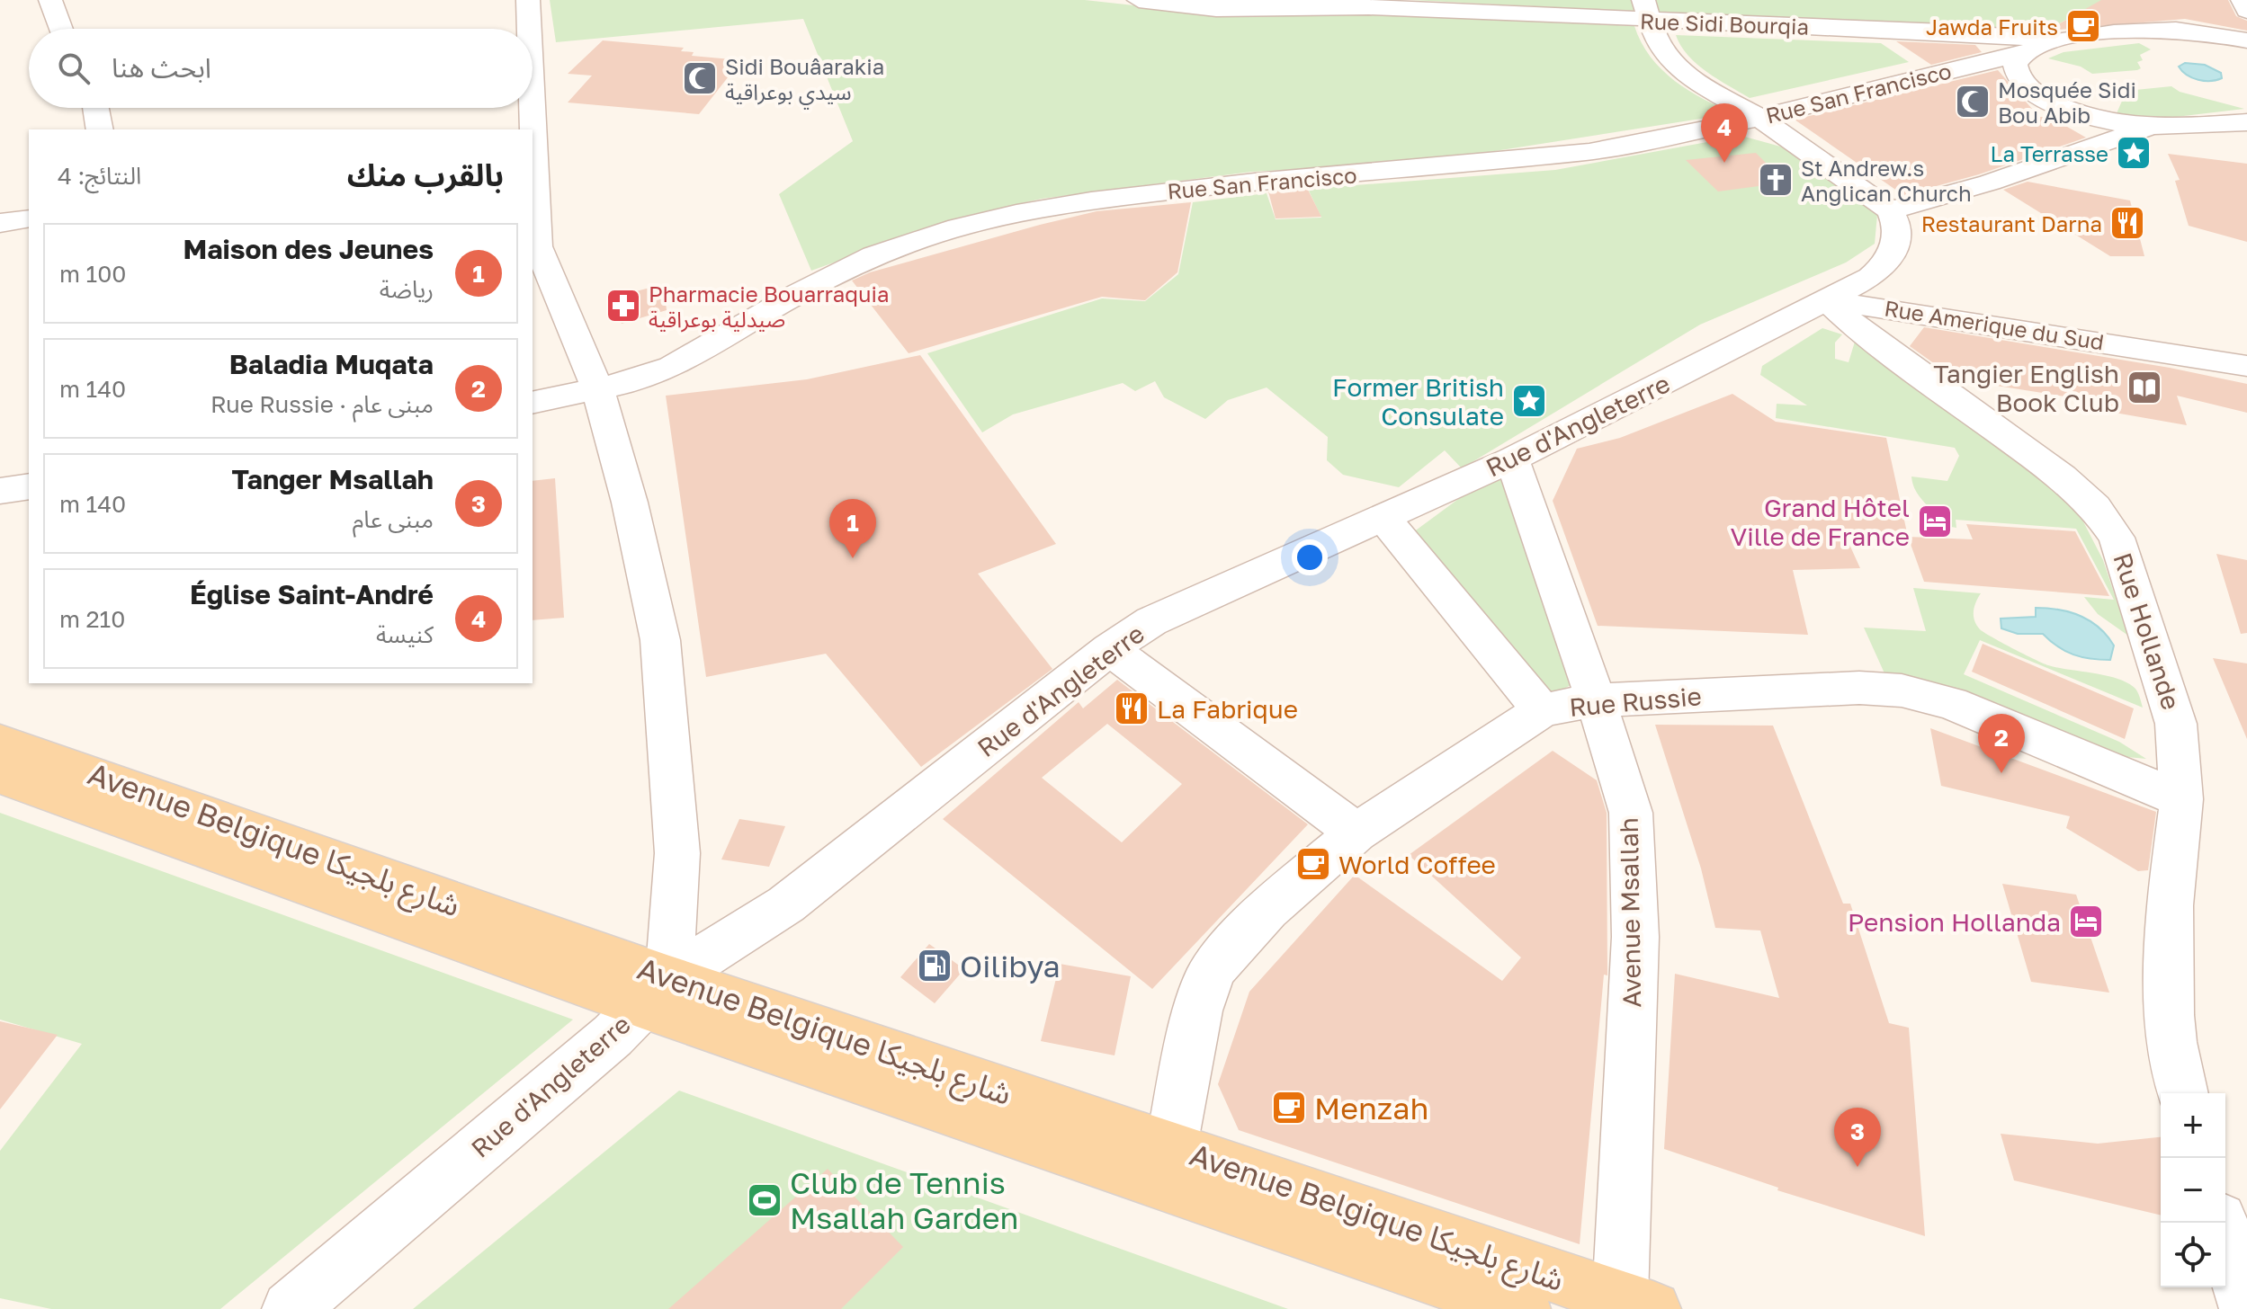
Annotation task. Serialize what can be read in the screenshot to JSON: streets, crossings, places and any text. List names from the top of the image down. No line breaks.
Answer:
{"streets":{"main road":["Avenue Belgique شارع بلجيكا"],"street":["Rue Sidi Bourqia","Rue San Francisco","Rue Amerique du Sud","Rue d'Angleterre","Rue Hollande","Rue Russie","Avenue Msallah"]},"crossings":[["Rue Sidi Bourqia","Rue San Francisco"],["Rue Amerique du Sud","Rue d'Angleterre"],["Rue Amerique du Sud","Rue Hollande"],["Rue d'Angleterre","Rue Hollande"],["Rue d'Angleterre","Avenue Belgique شارع بلجيكا"],["Rue d'Angleterre","Avenue Msallah"],["Rue Hollande","Rue Russie"],["Rue Russie","Avenue Belgique شارع بلجيكا"],["Rue Russie","Avenue Msallah"],["Avenue Belgique شارع بلجيكا","Avenue Msallah"]],"places":{"cafe":["Jawda Fruits","World Coffee","Menzah"],"mosque":["Sidi Bouâarakia سيدي بوعراقية","Mosquée Sidi Bou Abib"],"place":["La Terrasse","Former British Consulate"],"church":["St Andrew.s Anglican Church"],"restaurant":["Restaurant Darna","La Fabrique"],"pharmacy":["Pharmacie Bouarraquia صيدلية بوعراقية"],"library":["Tangier English Book Club"],"hotel":["Grand Hôtel Ville de France","Pension Hollanda"],"fuel station":["Oilibya"],"sports":["Club de Tennis Msallah Garden"]},"page":{"search":"ابحث هنا","pins":["4","1","2","3"],"heading":["بالقرب منك","النتائج: 4"],"list":[{"mark":"1","name":"Maison des Jeunes","note":"رياضة","value":"100 m"},{"mark":"2","name":"Baladia Muqata","note":"مبنى عام · Rue Russie","value":"140 m"},{"mark":"3","name":"Tanger Msallah","note":"مبنى عام","value":"140 m"},{"mark":"4","name":"Église Saint-André","note":"كنيسة","value":"210 m"}],"map_buttons":["+","−"]}}
